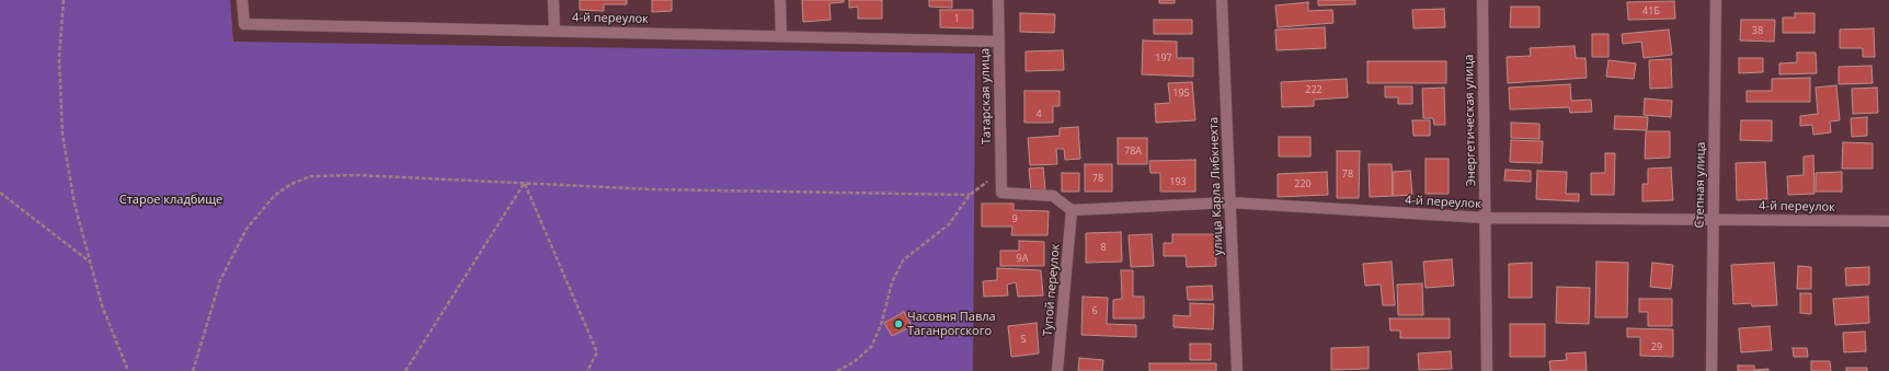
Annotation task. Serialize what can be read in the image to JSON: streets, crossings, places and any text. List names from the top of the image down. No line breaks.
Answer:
{"streets":{"street":["4-й переулок","Татарская улица","Энергетическая улица","Степная улица","улица Карла Либкнехта","Тупой переулок"]},"crossings":[["4-й переулок","Татарская улица"],["4-й переулок","Энергетическая улица"],["4-й переулок","Степная улица"],["4-й переулок","улица Карла Либкнехта"],["4-й переулок","Тупой переулок"],["Татарская улица","Тупой переулок"]],"parks":["Старое кладбище"],"places":["Часовня Павла Таганрогского"],"house_numbers":["41Б","1","38","197","222","195","4","78А","78","78","193","220","9","8","9А","6","5","29"]}
